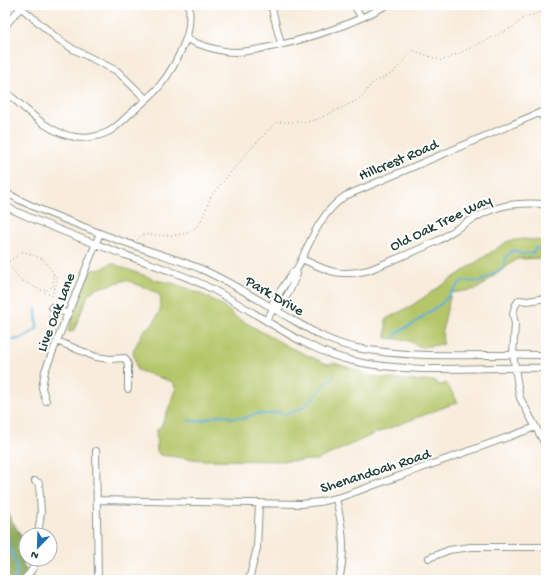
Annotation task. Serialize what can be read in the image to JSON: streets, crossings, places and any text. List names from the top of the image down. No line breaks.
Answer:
{"streets":{"street":["Hillcrest Road","Old Oak Tree Way","Park Drive","Live Oak Lane","Shenandoah Road"]},"crossings":[["Hillcrest Road","Old Oak Tree Way"],["Hillcrest Road","Park Drive"],["Park Drive","Live Oak Lane"]],"north":"bottom left"}
